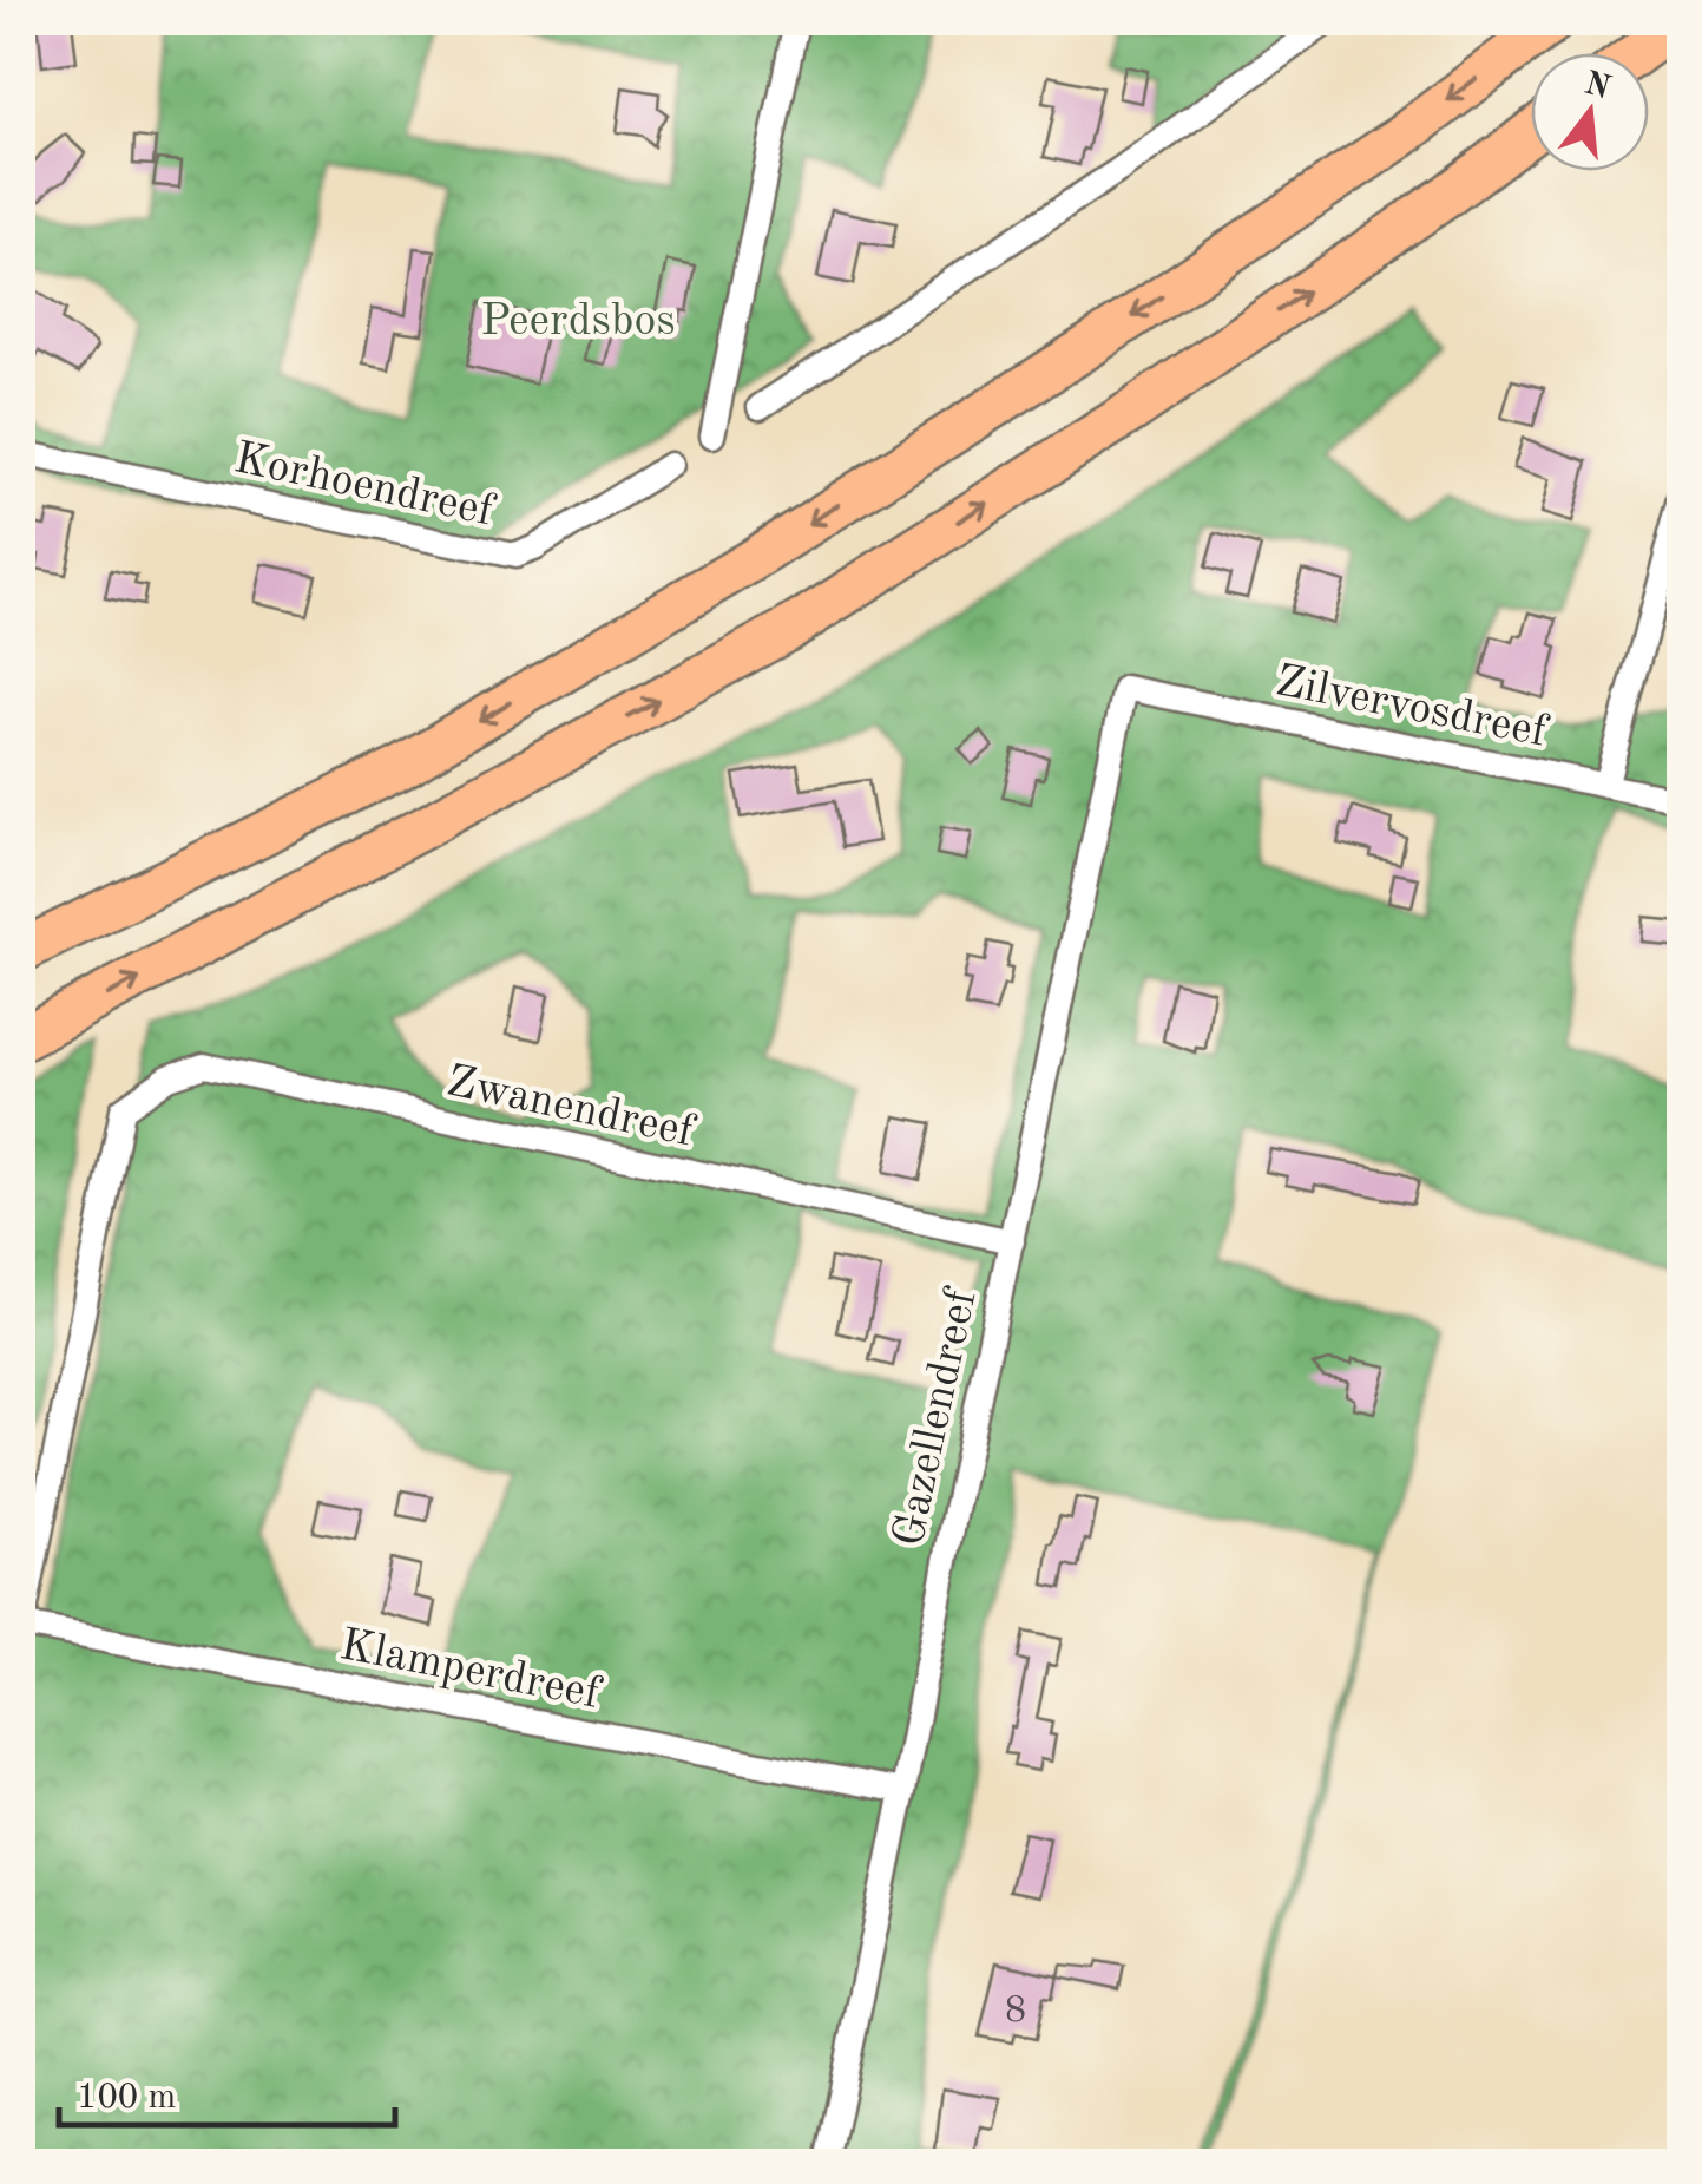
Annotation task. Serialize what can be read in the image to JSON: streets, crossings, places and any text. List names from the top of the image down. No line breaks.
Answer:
{"streets":{"street":["Korhoendreef","Zilvervosdreef","Zwanendreef","Gazellendreef","Klamperdreef"]},"crossings":[["Zilvervosdreef","Gazellendreef"],["Zwanendreef","Gazellendreef"],["Zwanendreef","Klamperdreef"],["Gazellendreef","Klamperdreef"]],"parks":["Peerdsbos"],"house_numbers":["8"],"scale_bar":"100 m","north":"top"}
